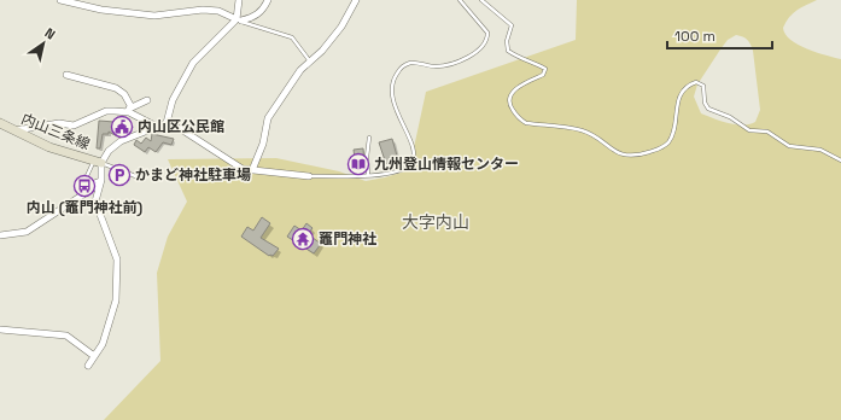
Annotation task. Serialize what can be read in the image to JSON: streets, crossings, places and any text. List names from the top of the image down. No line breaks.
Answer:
{"streets":{"main road":["内山三条線"]},"districts":["大字内山"],"places":{"public building":["内山区公民館"],"library":["九州登山情報センター"],"parking":["かまど神社駐車場"],"bus stop":["内山 (竈門神社前)"],"temple":["竈門神社"]},"scale_bar":"100 m","north":"top right"}
